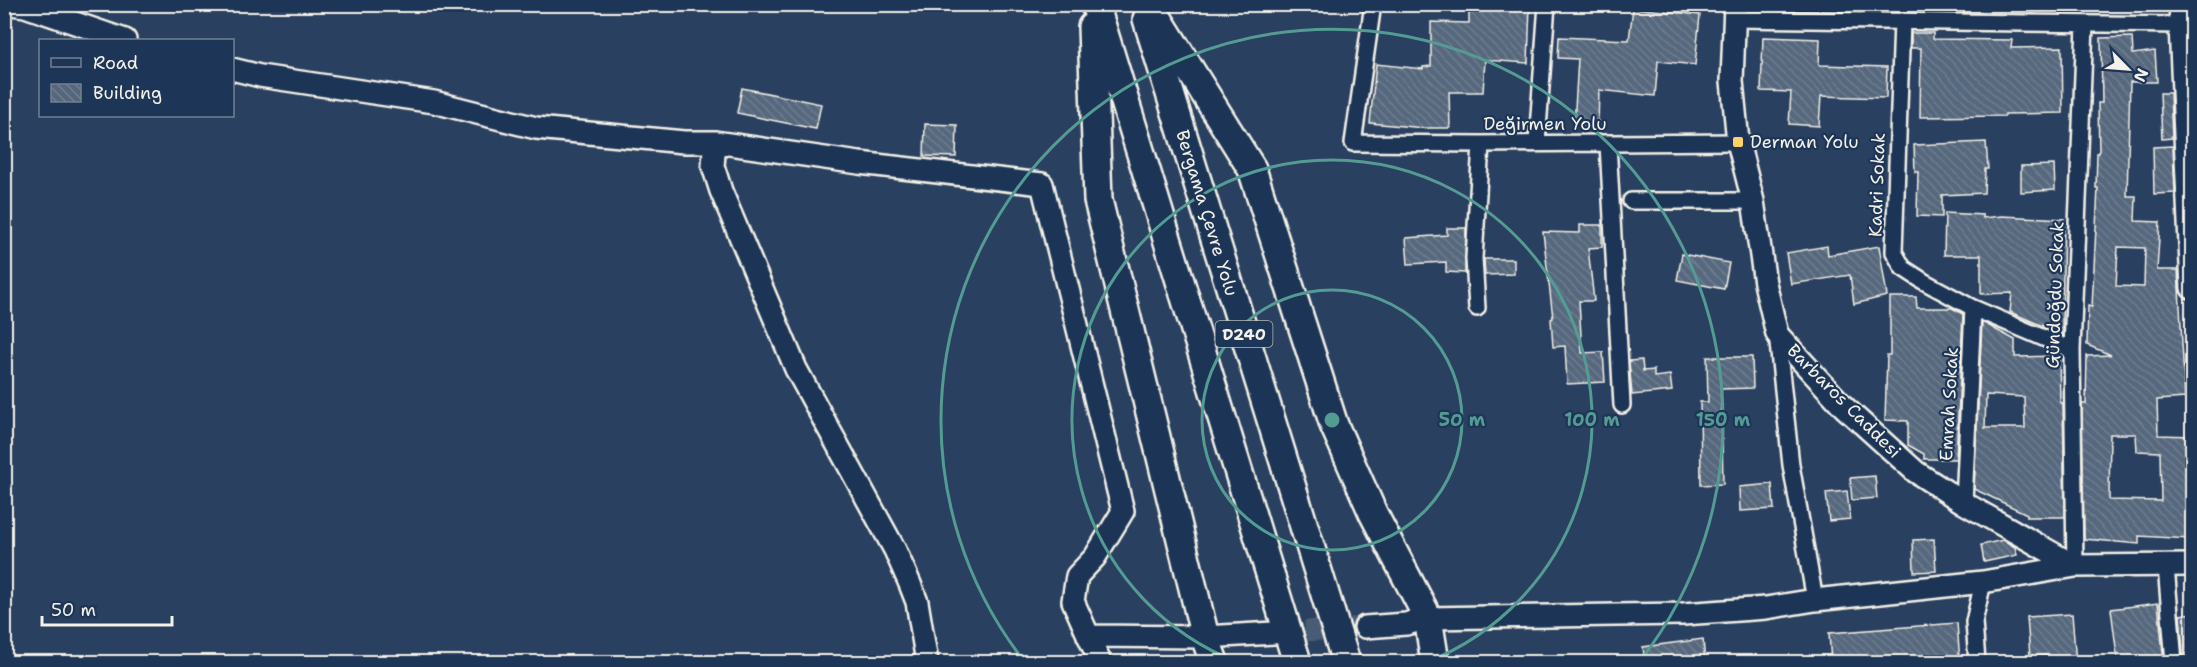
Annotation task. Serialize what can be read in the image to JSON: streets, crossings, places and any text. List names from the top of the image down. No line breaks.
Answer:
{"streets":{"highway":["Bergama Çevre Yolu","D240"],"street":["Değirmen Yolu","Kadri Sokak","Gündoğdu Sokak","Barbaros Caddesi","Emrah Sokak"]},"crossings":[["Değirmen Yolu","Barbaros Caddesi"],["Kadri Sokak","Gündoğdu Sokak"],["Kadri Sokak","Emrah Sokak"],["Gündoğdu Sokak","Barbaros Caddesi"],["Barbaros Caddesi","Emrah Sokak"]],"places":{"transit":["Derman Yolu"]},"legend":["Road","Building"],"scale_bar":"50 m","north":"bottom right","rings":["50 m","100 m","150 m"]}
